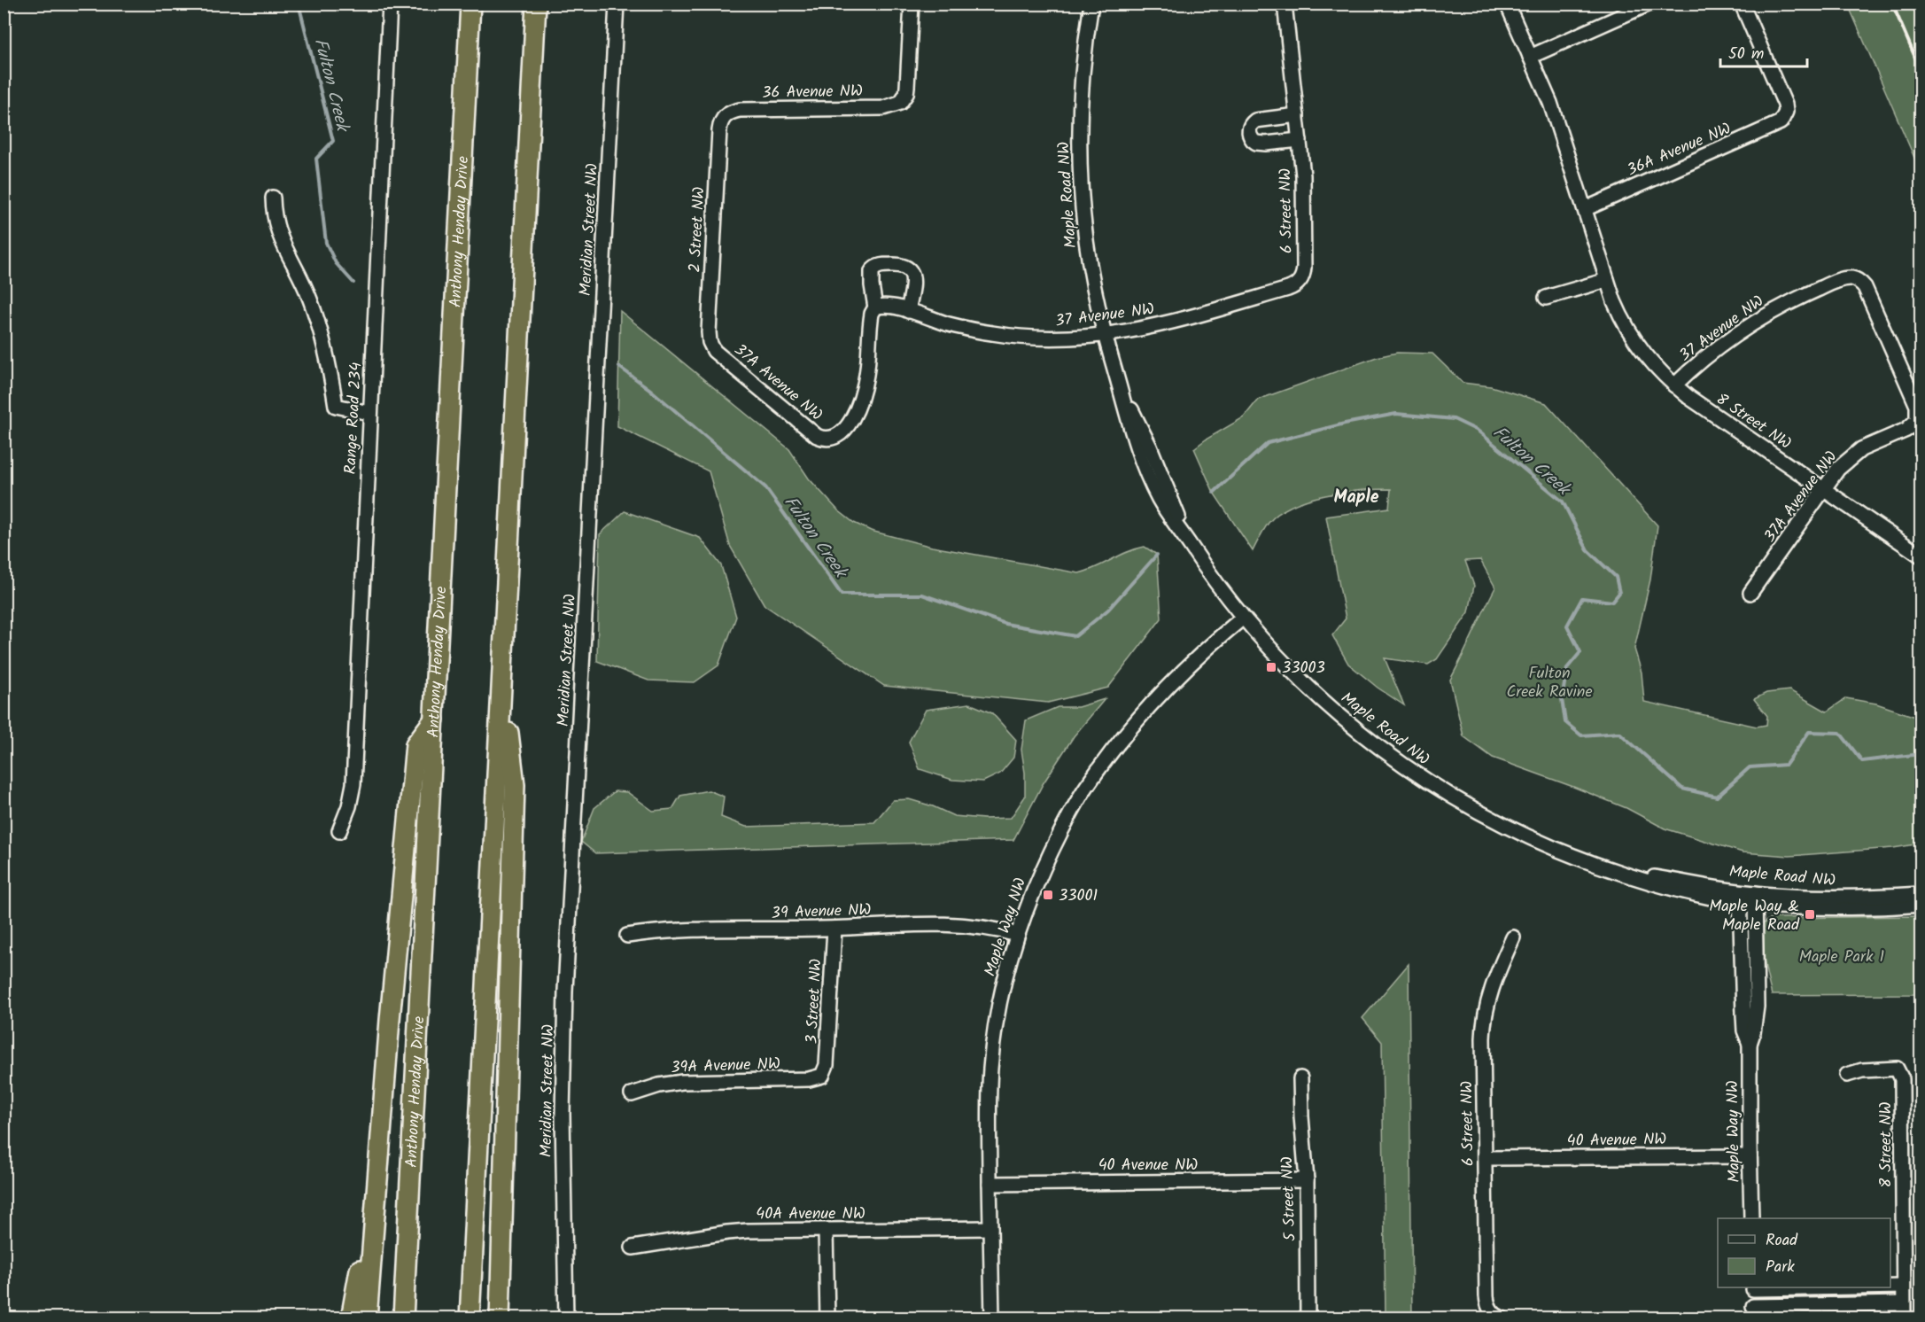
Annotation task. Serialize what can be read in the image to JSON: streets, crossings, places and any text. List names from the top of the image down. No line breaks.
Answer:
{"streets":{"highway":["Anthony Henday Drive"],"street":["36 Avenue NW","36A Avenue NW","Maple Road NW","6 Street NW","Meridian Street NW","2 Street NW","37 Avenue NW","37A Avenue NW","Range Road 234","8 Street NW","39 Avenue NW","Maple Way NW","3 Street NW","39A Avenue NW","40 Avenue NW","5 Street NW","40A Avenue NW"]},"crossings":[["36 Avenue NW","2 Street NW"],["36A Avenue NW","8 Street NW"],["Maple Road NW","37 Avenue NW"],["Maple Road NW","Maple Way NW"],["6 Street NW","37 Avenue NW"],["6 Street NW","40 Avenue NW"],["2 Street NW","37A Avenue NW"],["37 Avenue NW","37A Avenue NW"],["37 Avenue NW","8 Street NW"],["37A Avenue NW","8 Street NW"],["39 Avenue NW","Maple Way NW"],["39 Avenue NW","3 Street NW"],["Maple Way NW","40 Avenue NW"],["Maple Way NW","40A Avenue NW"],["3 Street NW","39A Avenue NW"],["40 Avenue NW","5 Street NW"]],"districts":["Maple"],"water":["Fulton Creek"],"parks":["Fulton Creek Ravine","Maple Park 1"],"places":{"transit":["33003","33001","Maple Way & Maple Road"]},"legend":["Road","Park"],"scale_bar":"50 m"}
